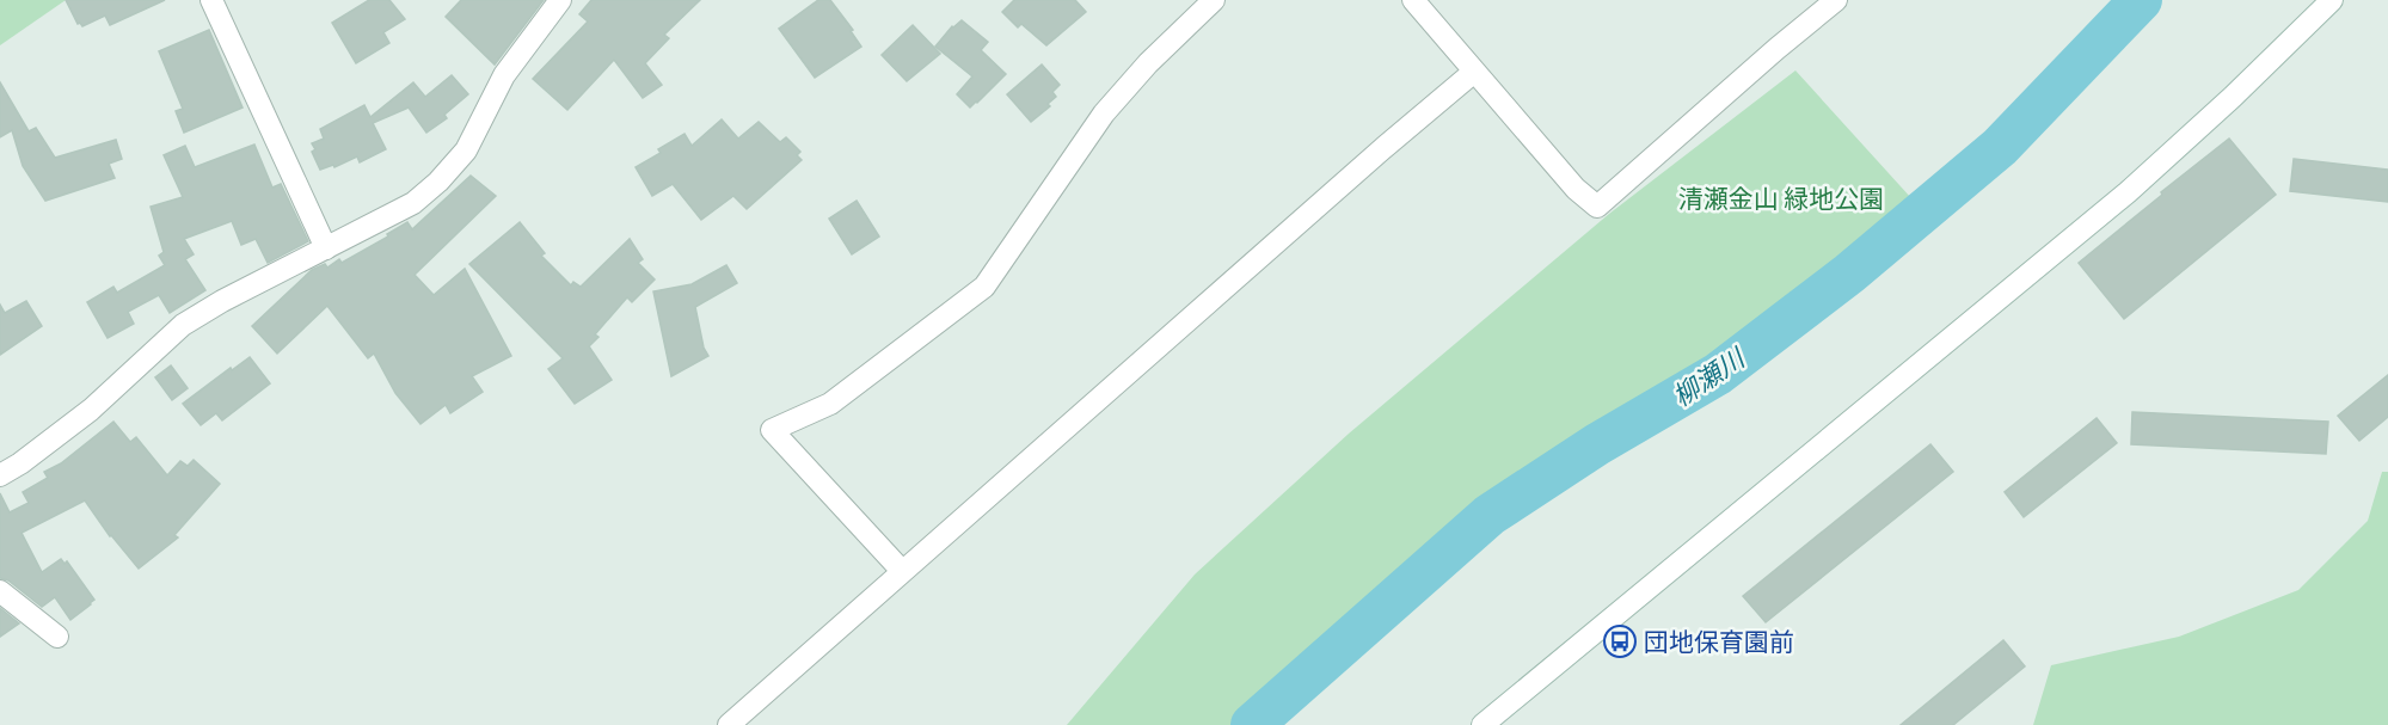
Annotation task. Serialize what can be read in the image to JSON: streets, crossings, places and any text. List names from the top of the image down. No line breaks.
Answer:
{"water":["柳瀬川"],"parks":["清瀬金山 緑地公園"],"places":{"bus stop":["団地保育園前"]}}
